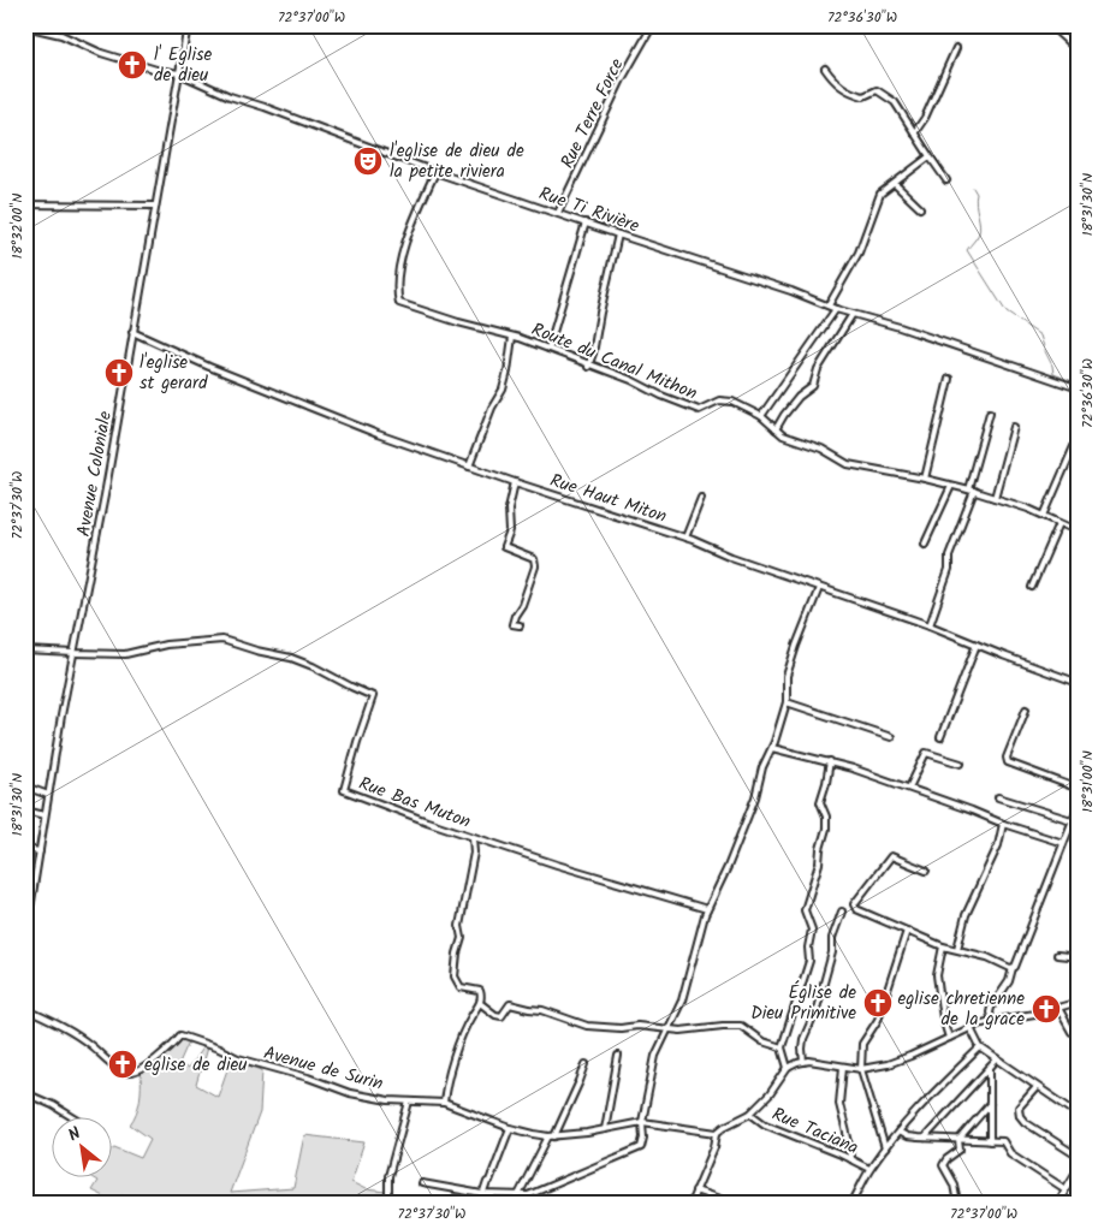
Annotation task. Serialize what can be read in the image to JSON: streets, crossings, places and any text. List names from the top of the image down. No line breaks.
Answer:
{"streets":{"street":["Rue Terre Force","Rue Ti Rivière","Route du Canal Mithon","Avenue Coloniale","Rue Haut Miton","Rue Bas Muton","Avenue de Surin","Rue Taciana"]},"crossings":[["Rue Terre Force","Rue Ti Rivière"],["Rue Ti Rivière","Route du Canal Mithon"],["Rue Ti Rivière","Avenue Coloniale"],["Avenue Coloniale","Rue Haut Miton"],["Avenue Coloniale","Rue Bas Muton"]],"places":{"church":["l' Eglise de dieu","l'eglise st gerard","Église de Dieu Primitive","eglise chretienne de la grace","eglise de dieu"],"theatre":["l'eglise de dieu de la petite riviera"]},"north":"top left","coordinates":["72°37'00\"W","72°36'30\"W","18°31'30\"N","18°32'00\"N","72°37'30\"W","18°31'00\"N"]}
